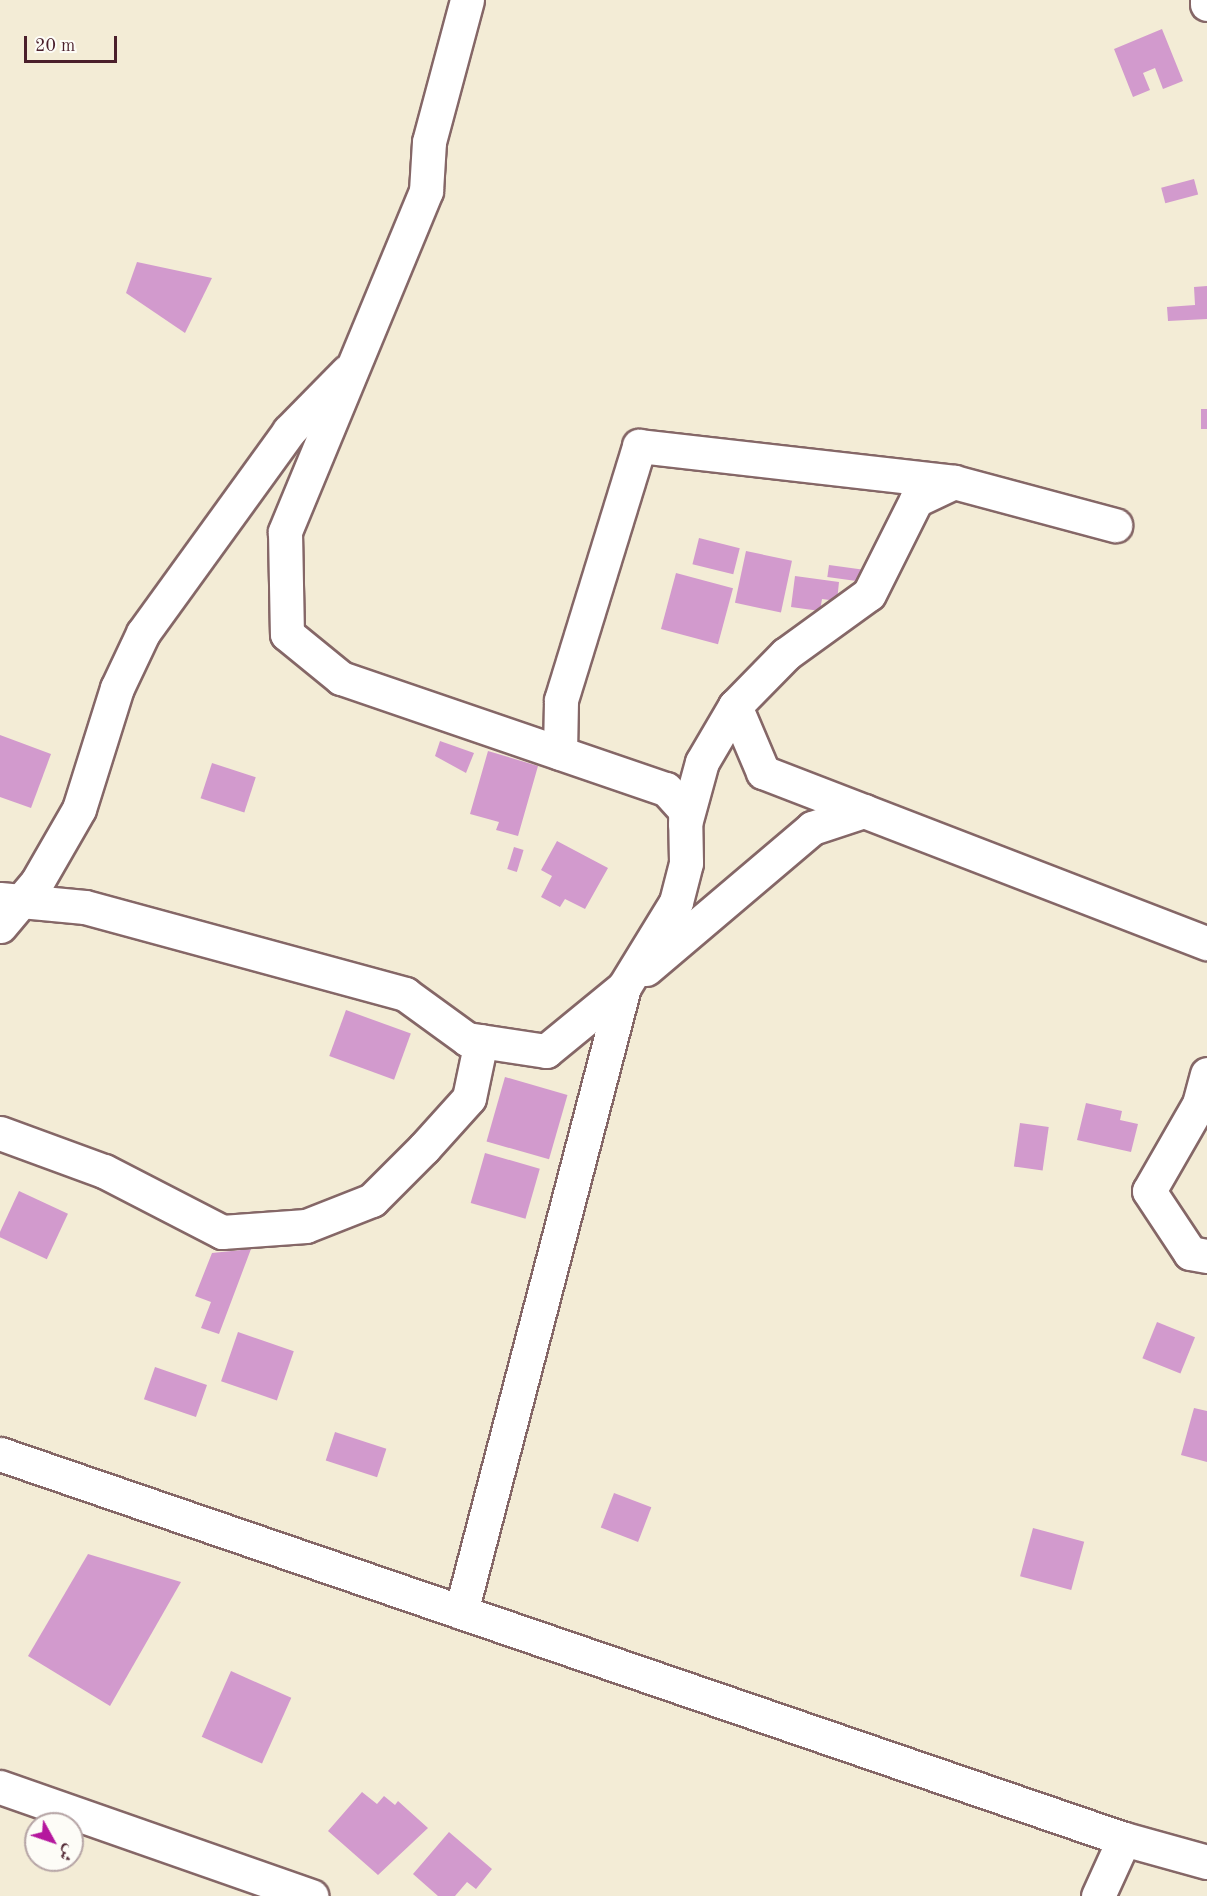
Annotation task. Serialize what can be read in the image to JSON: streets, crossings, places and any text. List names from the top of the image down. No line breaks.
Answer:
{"scale_bar":"20 m","north":"bottom right"}
